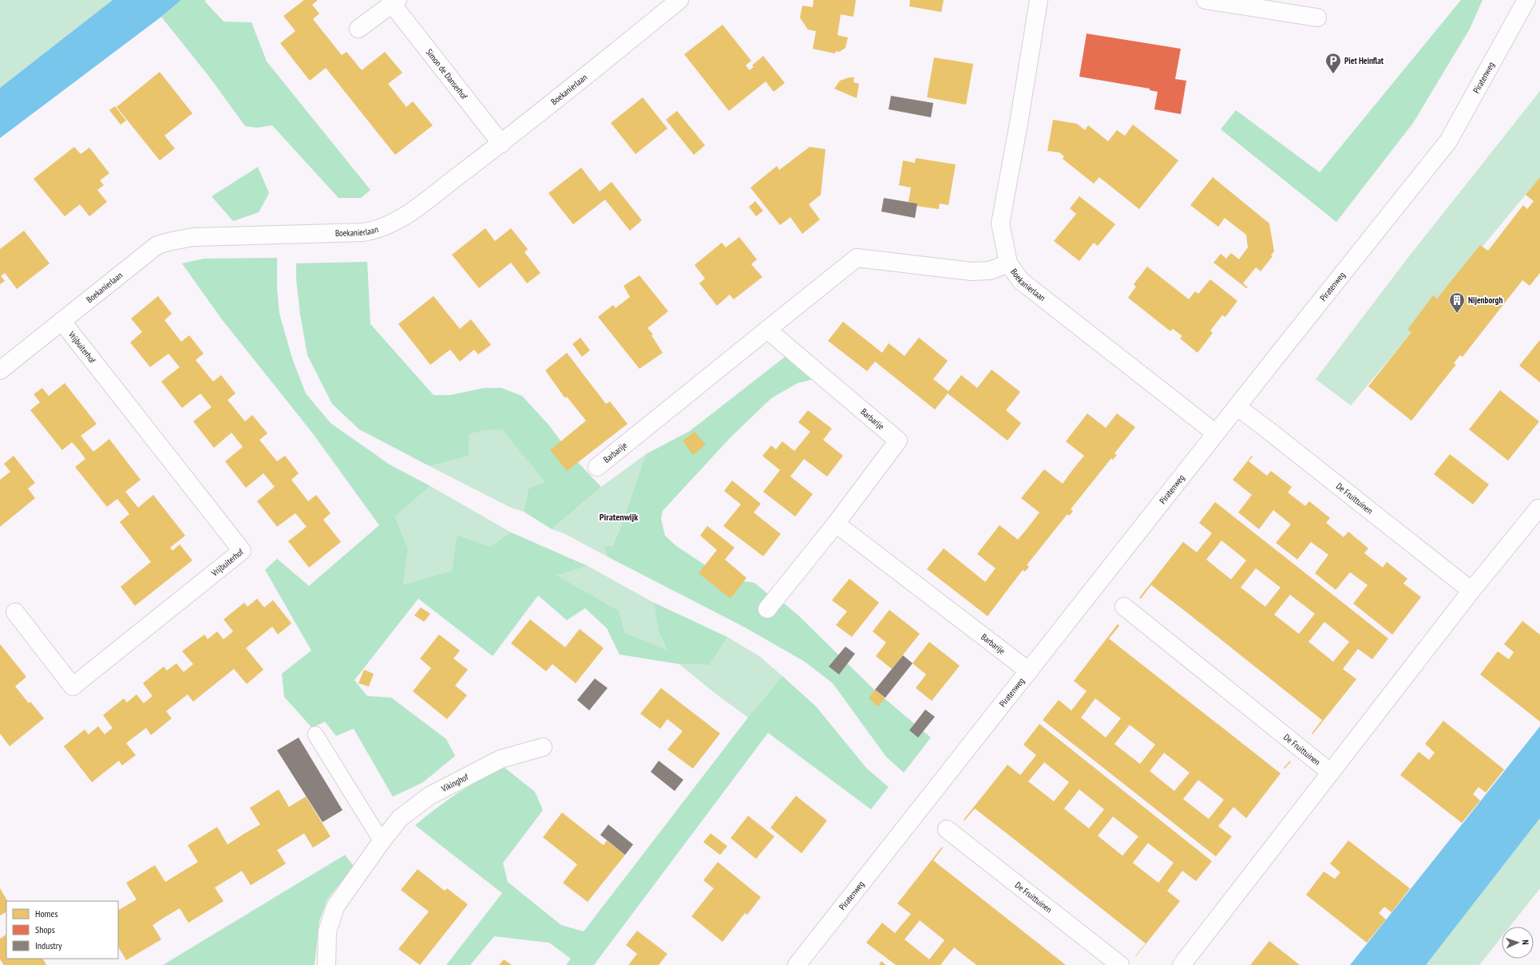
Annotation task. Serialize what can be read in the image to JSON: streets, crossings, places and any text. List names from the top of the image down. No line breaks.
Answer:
{"streets":{"street":["Simon de Danserhof","Piratenweg","Boekanierlaan","Vrijbuiterhof","Barbarije","De Fruittuinen","Vikinghof"]},"crossings":[["Simon de Danserhof","Boekanierlaan"],["Piratenweg","Boekanierlaan"],["Piratenweg","Barbarije"],["Piratenweg","De Fruittuinen"],["Boekanierlaan","Vrijbuiterhof"],["Boekanierlaan","Barbarije"]],"districts":["Piratenwijk"],"places":{"parking":["Piet Heinflat"],"building":["Nijenborgh"]},"legend":["Homes","Shops","Industry"],"north":"right"}
